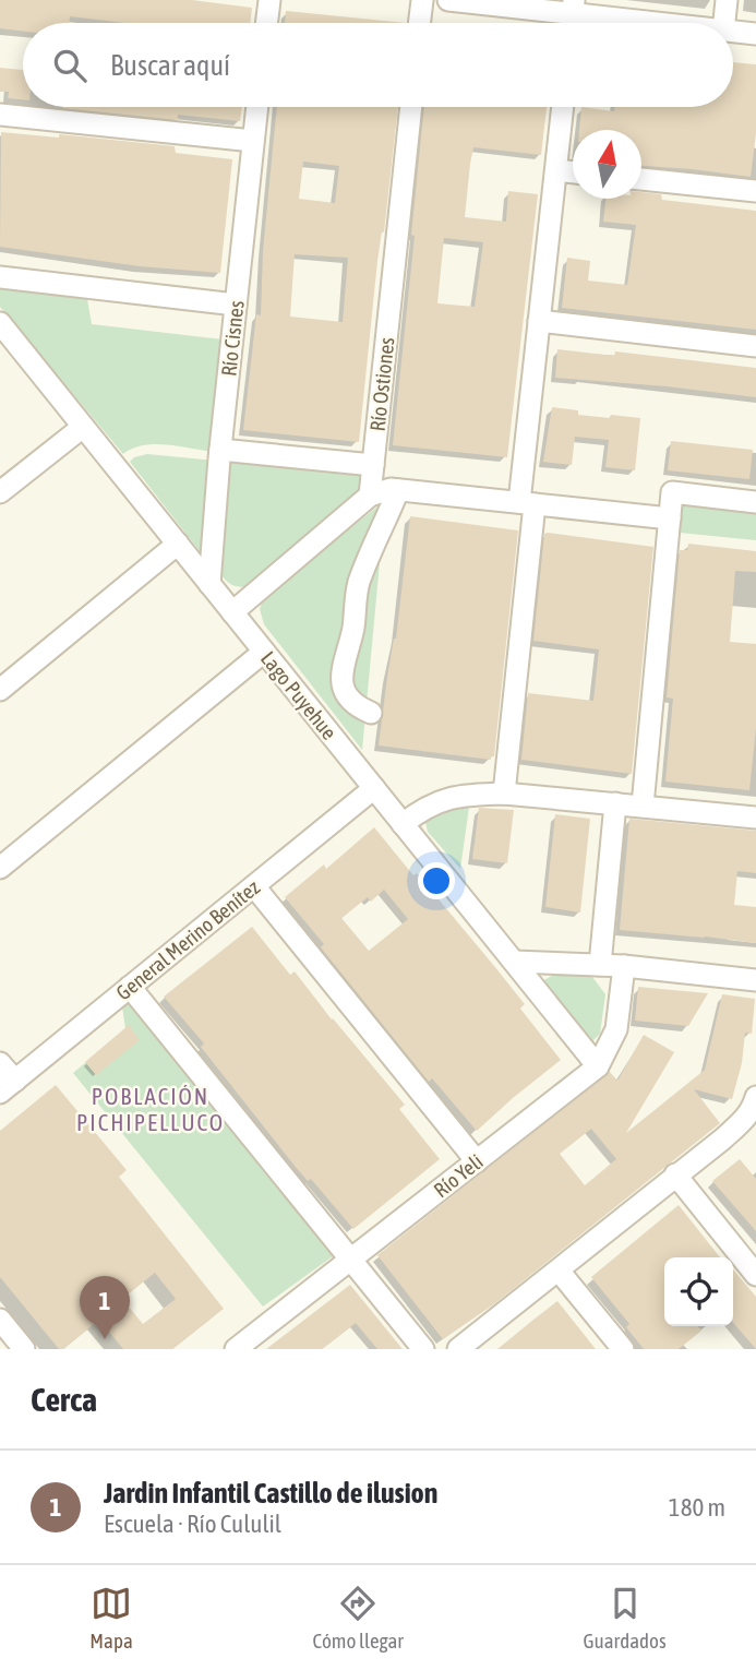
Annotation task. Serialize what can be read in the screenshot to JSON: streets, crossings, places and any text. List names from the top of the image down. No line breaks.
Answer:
{"streets":{"street":["Río Cisnes","Río Ostiones","Lago Puyehue","General Merino Benítez","Río Yeli"]},"crossings":[["Río Cisnes","Lago Puyehue"],["Lago Puyehue","General Merino Benítez"],["Lago Puyehue","Río Yeli"]],"districts":["POBLACIÓN PICHIPELLUCO"],"north":"top","page":{"search":"Buscar aquí","pins":"1","heading":"Cerca","list":[{"mark":"1","name":"Jardin Infantil Castillo de ilusion","note":"Escuela · Río Cululil","value":"180 m"}],"nav":["Mapa","Cómo llegar","Guardados"]}}
